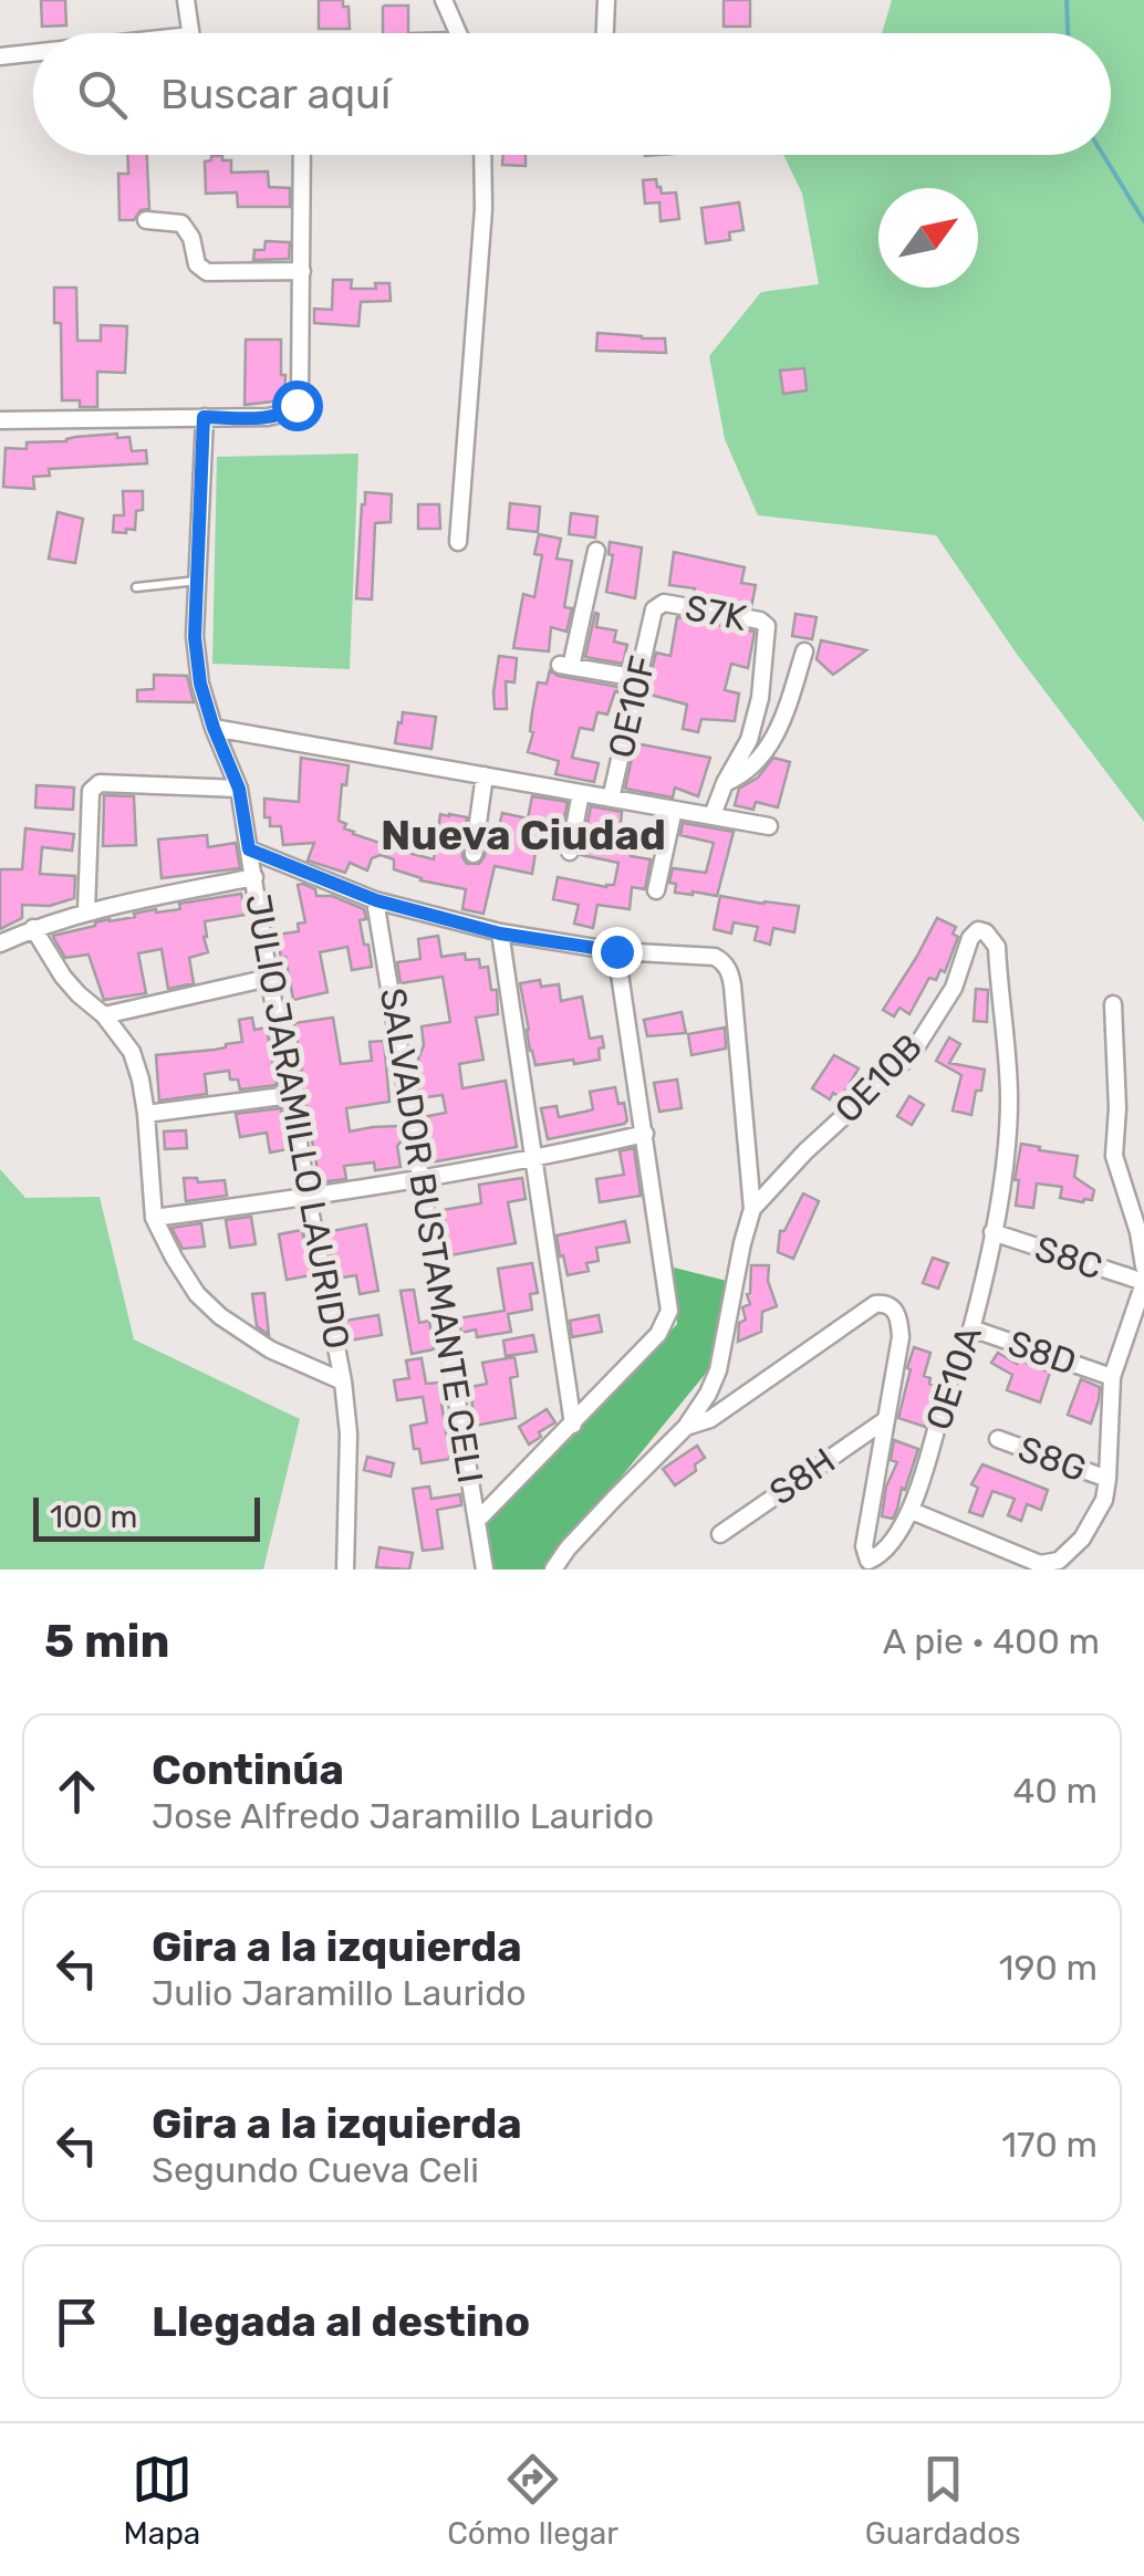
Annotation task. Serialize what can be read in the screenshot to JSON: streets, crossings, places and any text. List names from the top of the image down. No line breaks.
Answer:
{"streets":{"street":["S7K","OE10F","OE10B","JULIO JARAMILLO LAURIDO","SALVADOR BUSTAMANTE CELI","S8C","S8D","OE10A","S8G","S8H"]},"crossings":[["S7K","OE10F"],["OE10B","OE10A"],["S8C","OE10A"],["S8D","OE10A"],["OE10A","S8H"]],"districts":["Nueva Ciudad"],"scale_bar":"100 m","north":"top right","page":{"search":"Buscar aquí","scale":"100 m","heading":["5 min","A pie · 400 m"],"list":[["Continúa","Jose Alfredo Jaramillo Laurido","40 m"],["Gira a la izquierda","Julio Jaramillo Laurido","190 m"],["Gira a la izquierda","Segundo Cueva Celi","170 m"],"Llegada al destino"],"nav":["Mapa","Cómo llegar","Guardados"]}}
